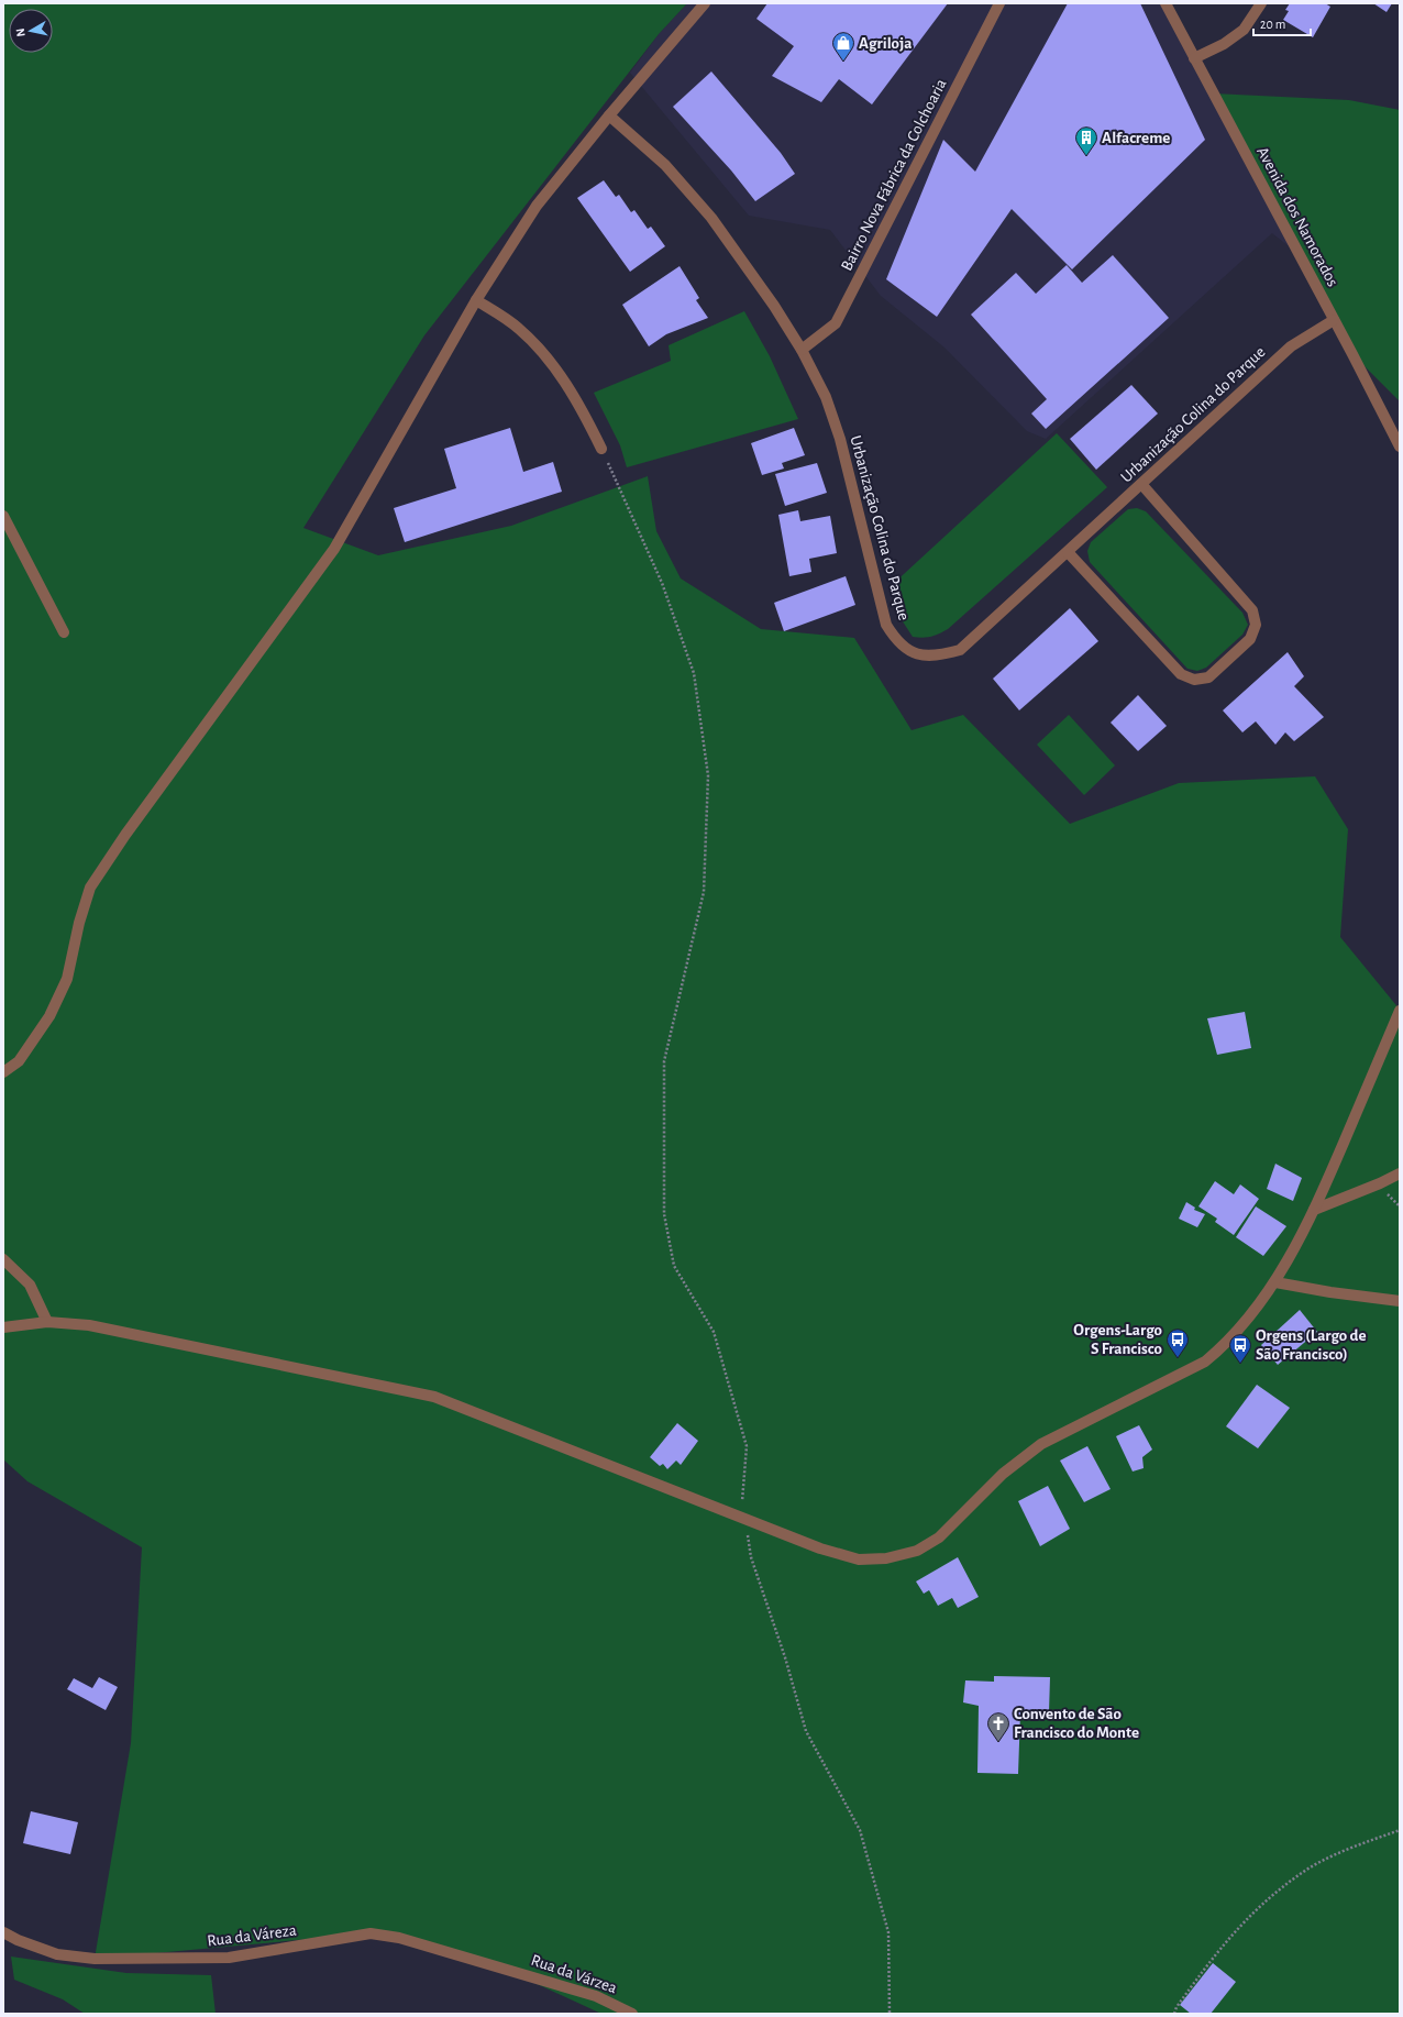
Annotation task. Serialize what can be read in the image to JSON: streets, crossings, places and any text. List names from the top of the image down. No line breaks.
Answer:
{"streets":{"street":["Bairro Nova Fábrica da Colchoaria","Avenida dos Namorados","Urbanização Colina do Parque","Rua da Váreza","Rua da Várzea"]},"crossings":[["Bairro Nova Fábrica da Colchoaria","Urbanização Colina do Parque"],["Avenida dos Namorados","Urbanização Colina do Parque"],["Rua da Váreza","Rua da Várzea"]],"places":{"shop":["Agriloja"],"building":["Alfacreme"],"bus stop":["Orgens-Largo S Francisco","Orgens (Largo de São Francisco)"],"church":["Convento de São Francisco do Monte"]},"scale_bar":"20 m","north":"left"}
